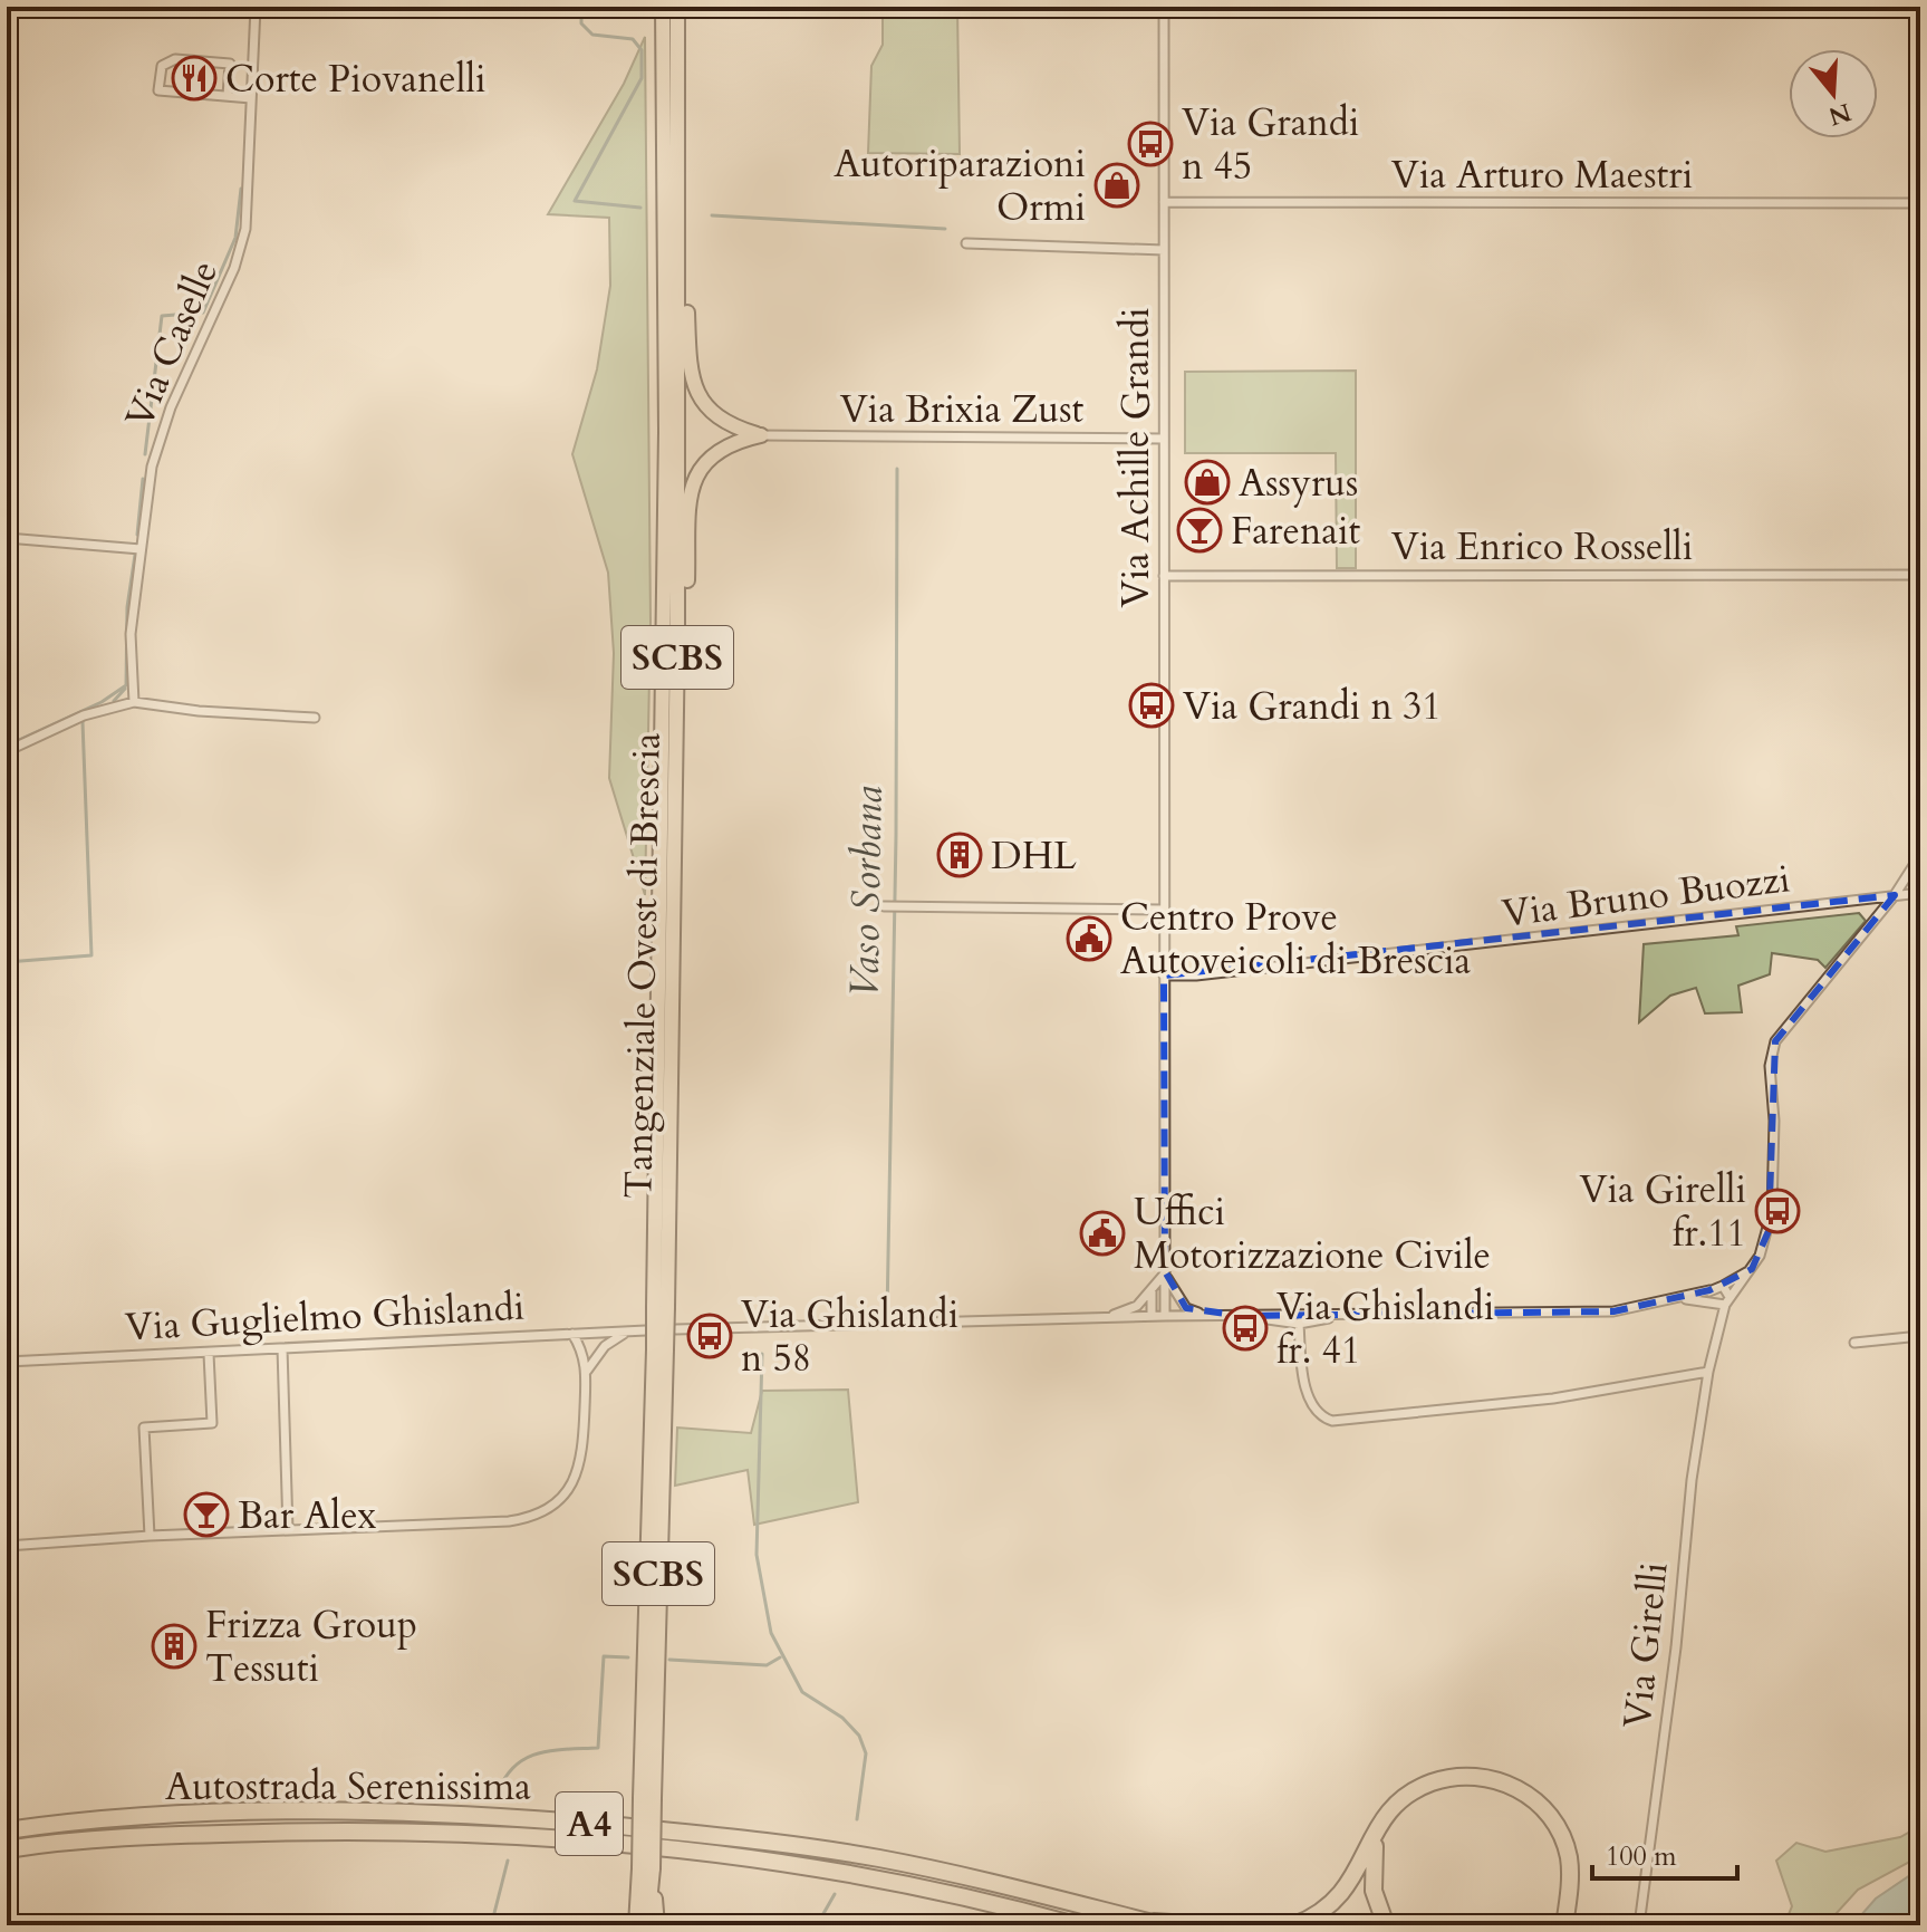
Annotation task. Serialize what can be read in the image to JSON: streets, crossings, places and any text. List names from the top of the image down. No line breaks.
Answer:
{"streets":{"highway":["SCBS","Tangenziale Ovest di Brescia","Autostrada Serenissima","A4"],"street":["Via Arturo Maestri","Via Caselle","Via Brixia Zust","Via Achille Grandi","Via Enrico Rosselli","Via Bruno Buozzi","Via Guglielmo Ghislandi","Via Girelli"]},"crossings":[["Via Arturo Maestri","Via Achille Grandi"],["Via Brixia Zust","Via Achille Grandi"],["Via Achille Grandi","Via Enrico Rosselli"],["Via Achille Grandi","Via Bruno Buozzi"],["Via Bruno Buozzi","Via Girelli"]],"water":["Vaso Sorbana"],"places":{"restaurant":["Corte Piovanelli"],"bus stop":["Via Grandi n 45","Via Grandi n 31","Via Girelli fr.11","Via Ghislandi fr. 41","Via Ghislandi n 58"],"shop":["Autoriparazioni Ormi","Assyrus"],"bar":["Farenait","Bar Alex"],"building":["DHL","Frizza Group Tessuti"],"public building":["Centro Prove Autoveicoli di Brescia","Uffici Motorizzazione Civile"]},"scale_bar":"100 m","north":"bottom"}
